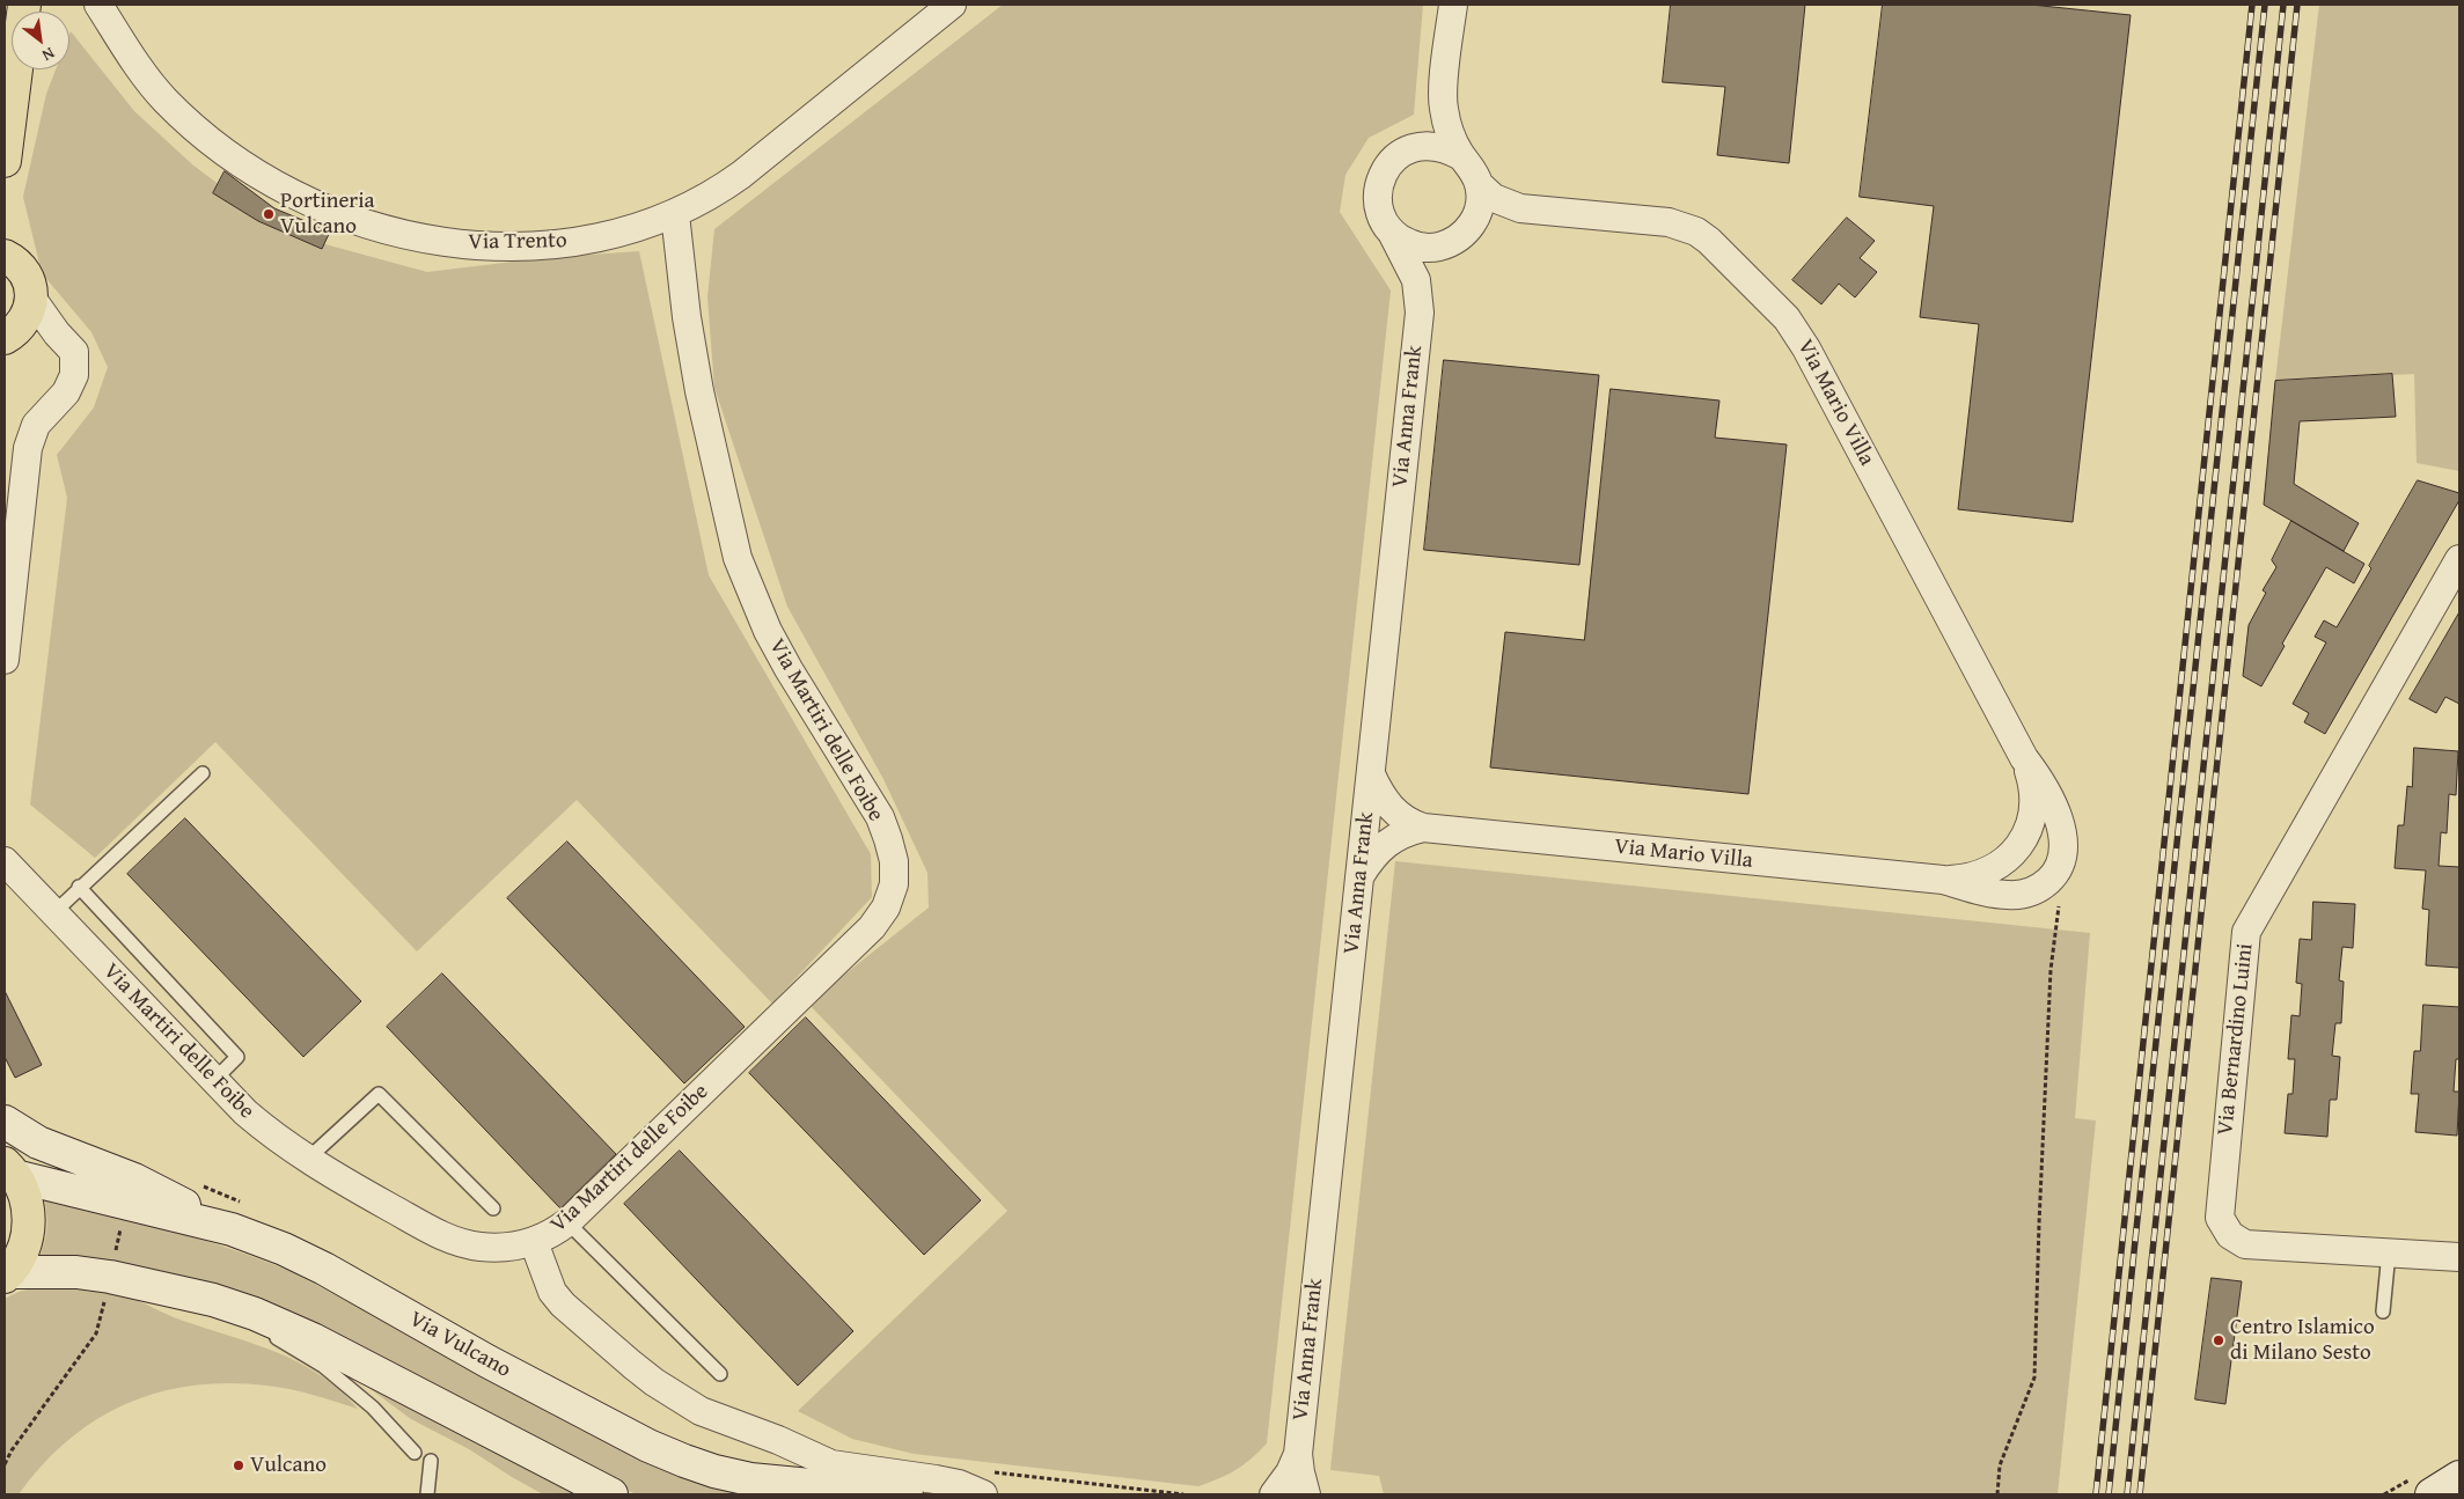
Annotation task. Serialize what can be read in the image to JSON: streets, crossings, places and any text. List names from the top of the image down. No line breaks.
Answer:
{"streets":{"main road":["Via Vulcano"],"street":["Via Trento","Via Mario Villa","Via Anna Frank","Via Martiri delle Foibe","Via Bernardino Luini"]},"crossings":[["Via Trento","Via Martiri delle Foibe"],["Via Mario Villa","Via Anna Frank"]],"places":["Portineria Vulcano","Centro Islamico di Milano Sesto","Vulcano"],"north":"bottom right"}
